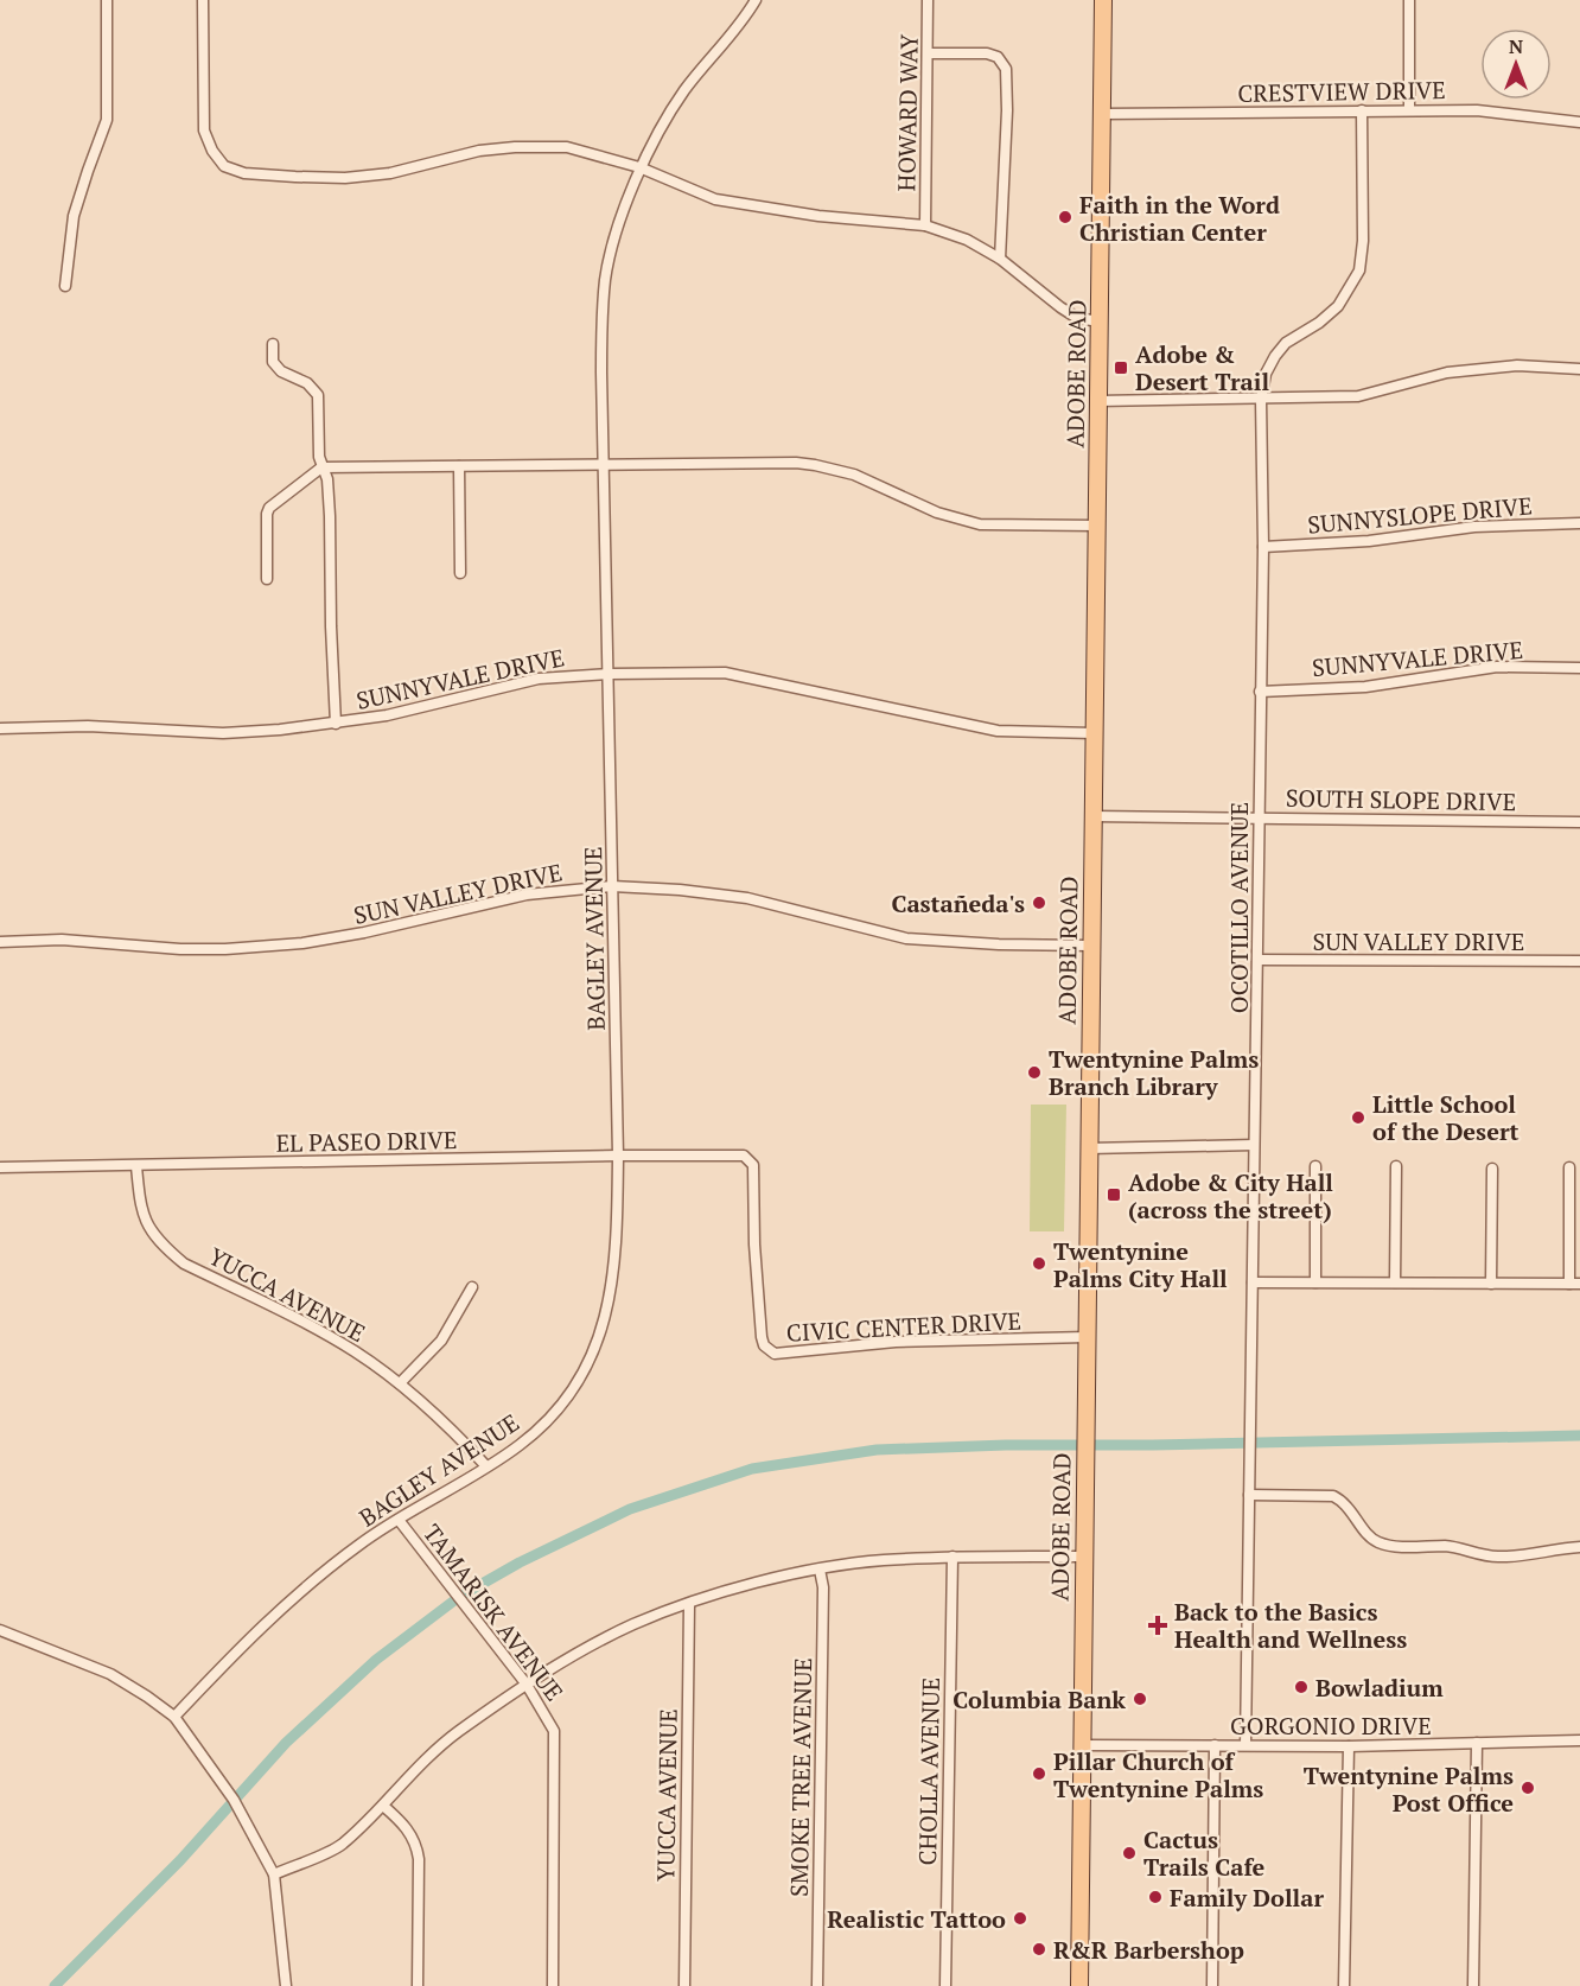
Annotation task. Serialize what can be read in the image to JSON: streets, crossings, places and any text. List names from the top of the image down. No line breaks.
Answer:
{"streets":{"main road":["ADOBE ROAD"],"street":["CRESTVIEW DRIVE","HOWARD WAY","SUNNYSLOPE DRIVE","SUNNYVALE DRIVE","SOUTH SLOPE DRIVE","SUN VALLEY DRIVE","OCOTILLO AVENUE","BAGLEY AVENUE","EL PASEO DRIVE","YUCCA AVENUE","CIVIC CENTER DRIVE","TAMARISK AVENUE","GORGONIO DRIVE","CHOLLA AVENUE","SMOKE TREE AVENUE"]},"crossings":[["CRESTVIEW DRIVE","ADOBE ROAD"],["CRESTVIEW DRIVE","OCOTILLO AVENUE"],["ADOBE ROAD","SUNNYVALE DRIVE"],["ADOBE ROAD","SOUTH SLOPE DRIVE"],["ADOBE ROAD","SUN VALLEY DRIVE"],["ADOBE ROAD","CIVIC CENTER DRIVE"],["ADOBE ROAD","GORGONIO DRIVE"],["SUNNYSLOPE DRIVE","OCOTILLO AVENUE"],["SUNNYVALE DRIVE","OCOTILLO AVENUE"],["SUNNYVALE DRIVE","BAGLEY AVENUE"],["SOUTH SLOPE DRIVE","OCOTILLO AVENUE"],["SUN VALLEY DRIVE","OCOTILLO AVENUE"],["SUN VALLEY DRIVE","BAGLEY AVENUE"],["OCOTILLO AVENUE","GORGONIO DRIVE"],["BAGLEY AVENUE","EL PASEO DRIVE"],["BAGLEY AVENUE","YUCCA AVENUE"],["BAGLEY AVENUE","TAMARISK AVENUE"],["EL PASEO DRIVE","YUCCA AVENUE"],["EL PASEO DRIVE","CIVIC CENTER DRIVE"]],"places":{"other":["Faith in the Word Christian Center","Castañeda's","Twentynine Palms Branch Library","Little School of the Desert","Twentynine Palms City Hall","Bowladium","Columbia Bank","Pillar Church of Twentynine Palms","Twentynine Palms Post Office","Cactus Trails Cafe","Family Dollar","Realistic Tattoo","R&R Barbershop"],"transit":["Adobe & Desert Trail","Adobe & City Hall (across the street)"],"health":["Back to the Basics Health and Wellness"]},"north":"top"}
